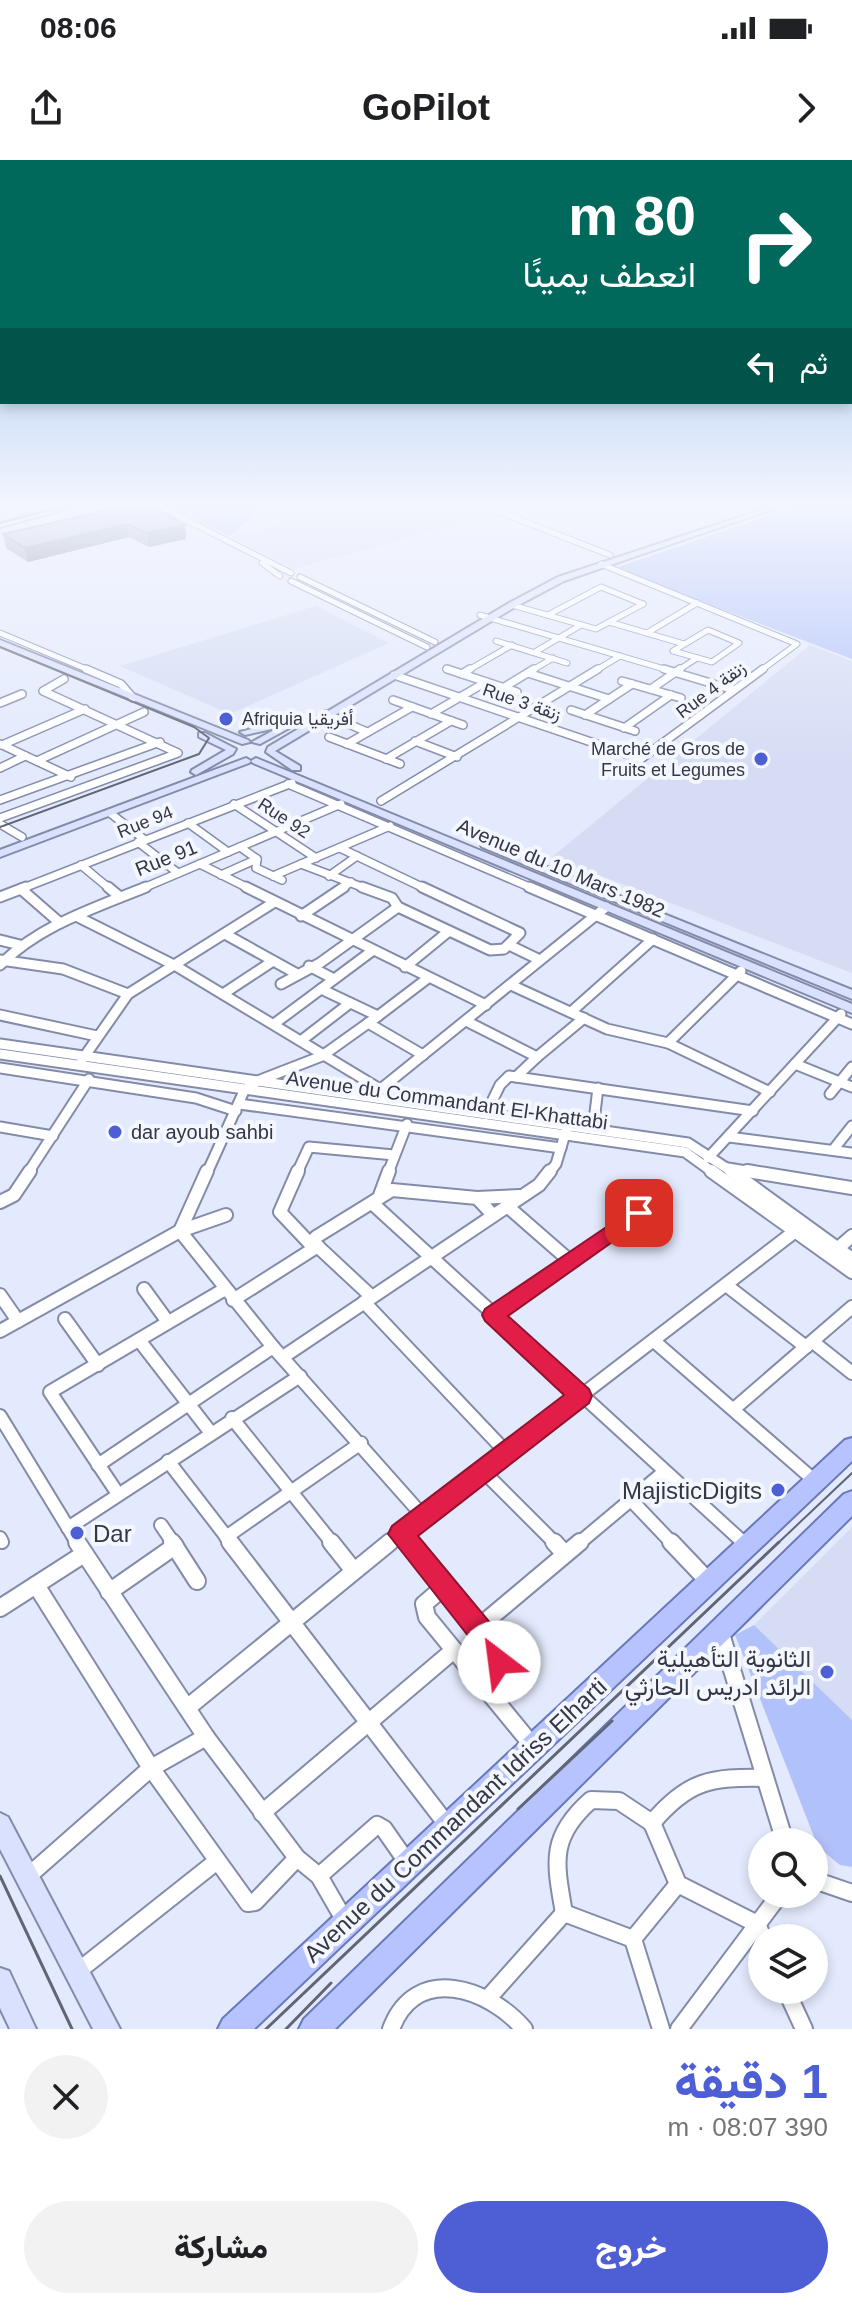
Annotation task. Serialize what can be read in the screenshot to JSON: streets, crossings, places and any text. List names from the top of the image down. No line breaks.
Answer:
{"streets":{"main road":["Avenue du 10 Mars 1982","Avenue du Commandant Idriss Elharti"],"street":["Rue 4 زنقة","Rue 3 زنقة","Rue 92","Rue 94","Rue 91","Avenue du Commandant El-Khattabi"]},"crossings":[["Rue 4 زنقة","Rue 3 زنقة"],["Rue 92","Rue 94"],["Rue 92","Rue 91"],["Rue 94","Avenue du 10 Mars 1982"],["Rue 91","Avenue du 10 Mars 1982"]],"places":["Afriquia أفريقيا","Marché de Gros de Fruits et Legumes","dar ayoub sahbi","MajisticDigits","Dar","الثانوية التأهيلية الرائد ادريس الحارثي"],"page":{"status":"08:06","header":"GoPilot","turn":["80 m","انعطف يمينًا"],"then":"ثم","heading":["1 دقيقة","390 m · 08:07"],"buttons":["خروج","مشاركة"]}}
